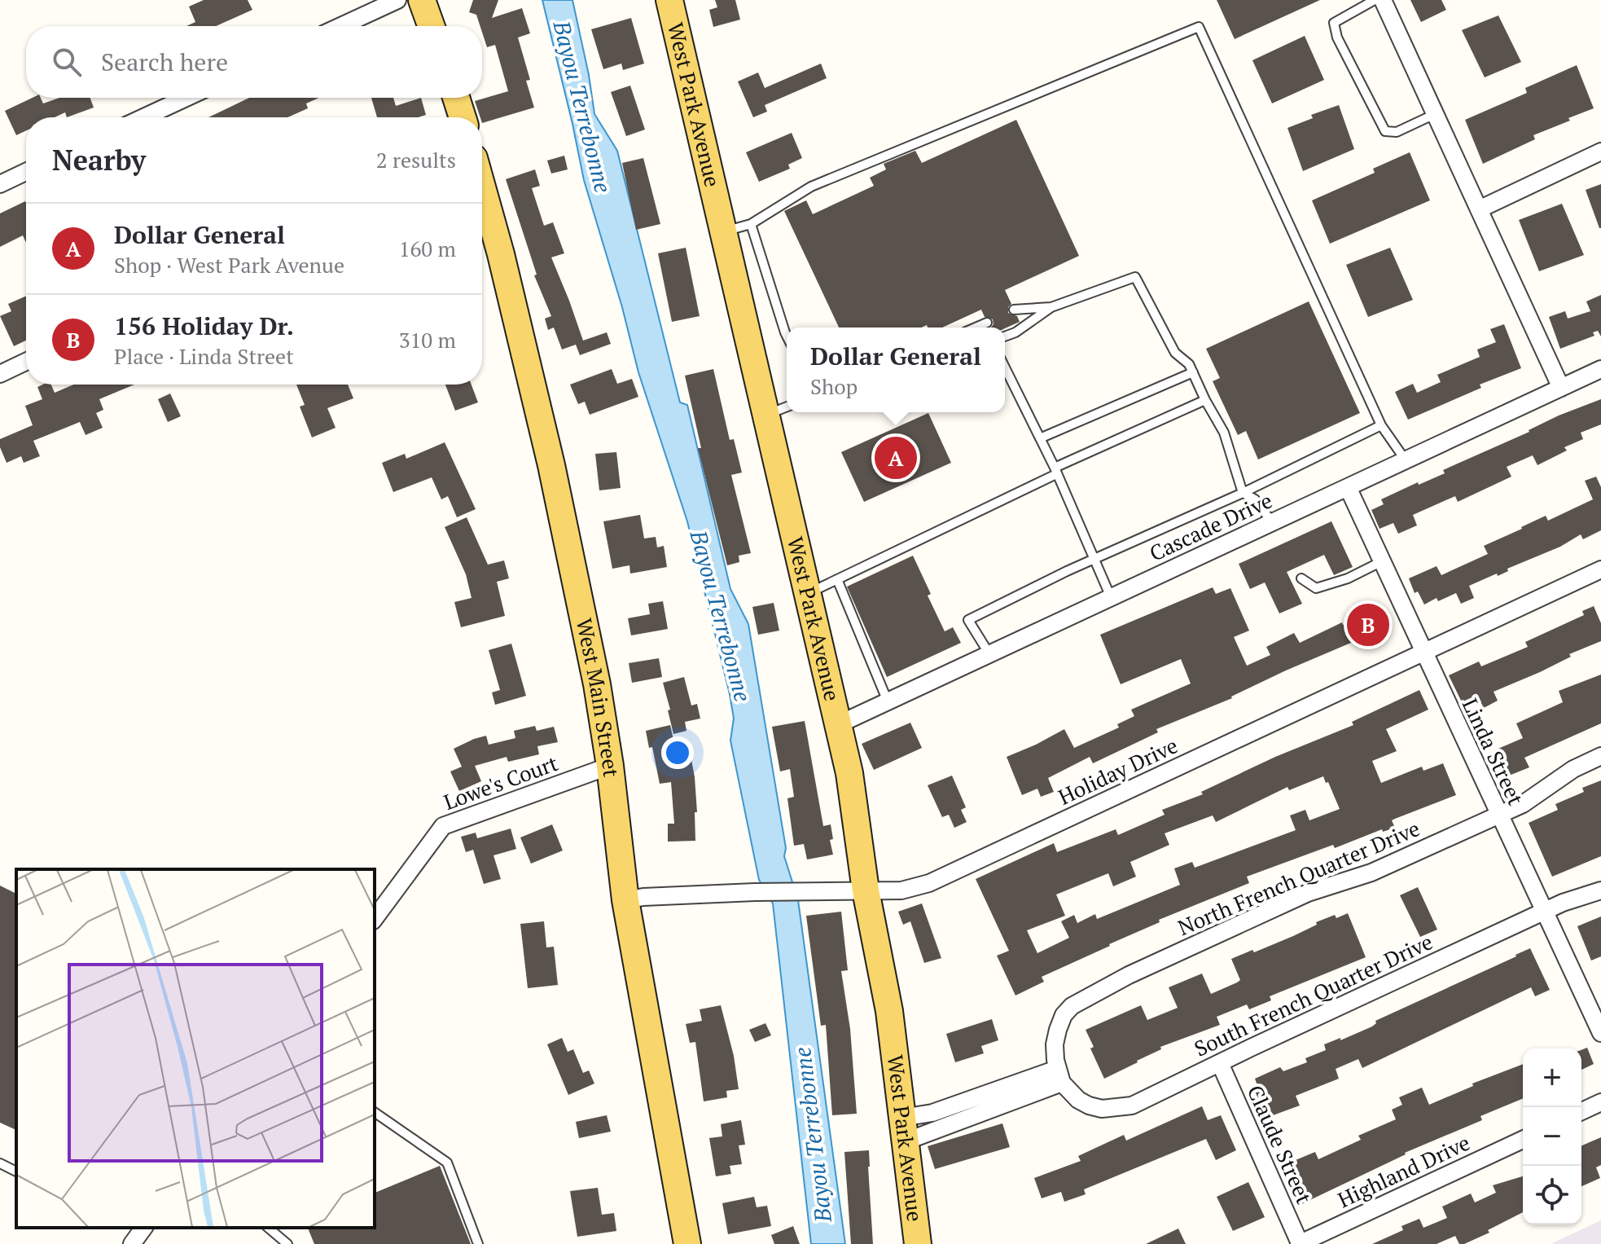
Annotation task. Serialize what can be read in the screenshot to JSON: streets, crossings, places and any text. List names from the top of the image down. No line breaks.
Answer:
{"streets":{"main road":["West Park Avenue","West Main Street"],"street":["Cascade Drive","Linda Street","Holiday Drive","Lowe's Court","North French Quarter Drive","South French Quarter Drive","Claude Street","Highland Drive"]},"crossings":[["West Park Avenue","Cascade Drive"],["West Park Avenue","Holiday Drive"],["Cascade Drive","Linda Street"],["West Main Street","Holiday Drive"],["West Main Street","Lowe's Court"],["Linda Street","Holiday Drive"],["Linda Street","North French Quarter Drive"],["Linda Street","South French Quarter Drive"],["North French Quarter Drive","South French Quarter Drive"],["South French Quarter Drive","Claude Street"],["Claude Street","Highland Drive"]],"water":["Bayou Terrebonne"],"page":{"search":"Search here","heading":["Nearby","2 results"],"list":[{"mark":"A","name":"Dollar General","note":"Shop · West Park Avenue","value":"160 m"},{"mark":"B","name":"156 Holiday Dr.","note":"Place · Linda Street","value":"310 m"}],"popup":["Dollar General","Shop"],"pins":["A","B"],"map_buttons":["+","−"]}}
